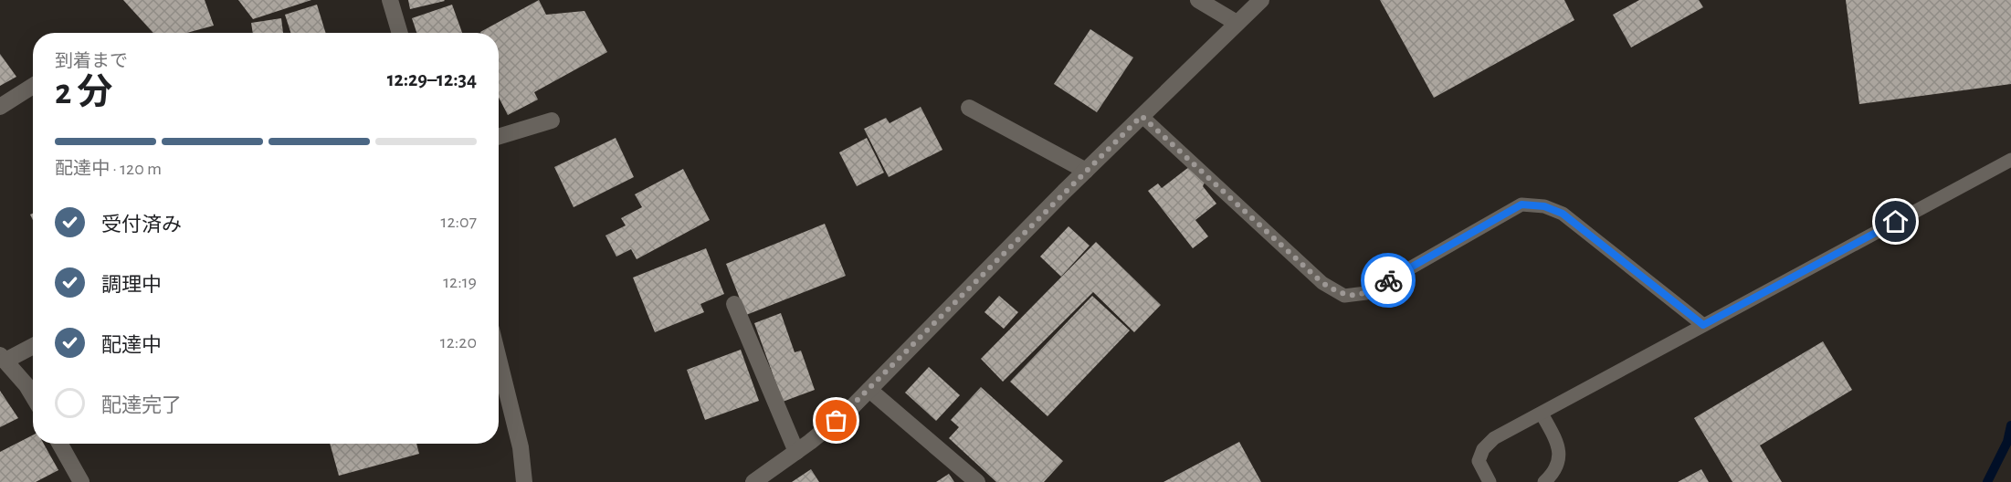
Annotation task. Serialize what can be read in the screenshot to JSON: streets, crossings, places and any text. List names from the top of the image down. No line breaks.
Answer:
{"page":{"heading":["2 分","到着まで","12:29–12:34"],"bar":"配達中 · 120 m","list":[["受付済み","12:07"],["調理中","12:19"],["配達中","12:20"],"配達完了"]}}
